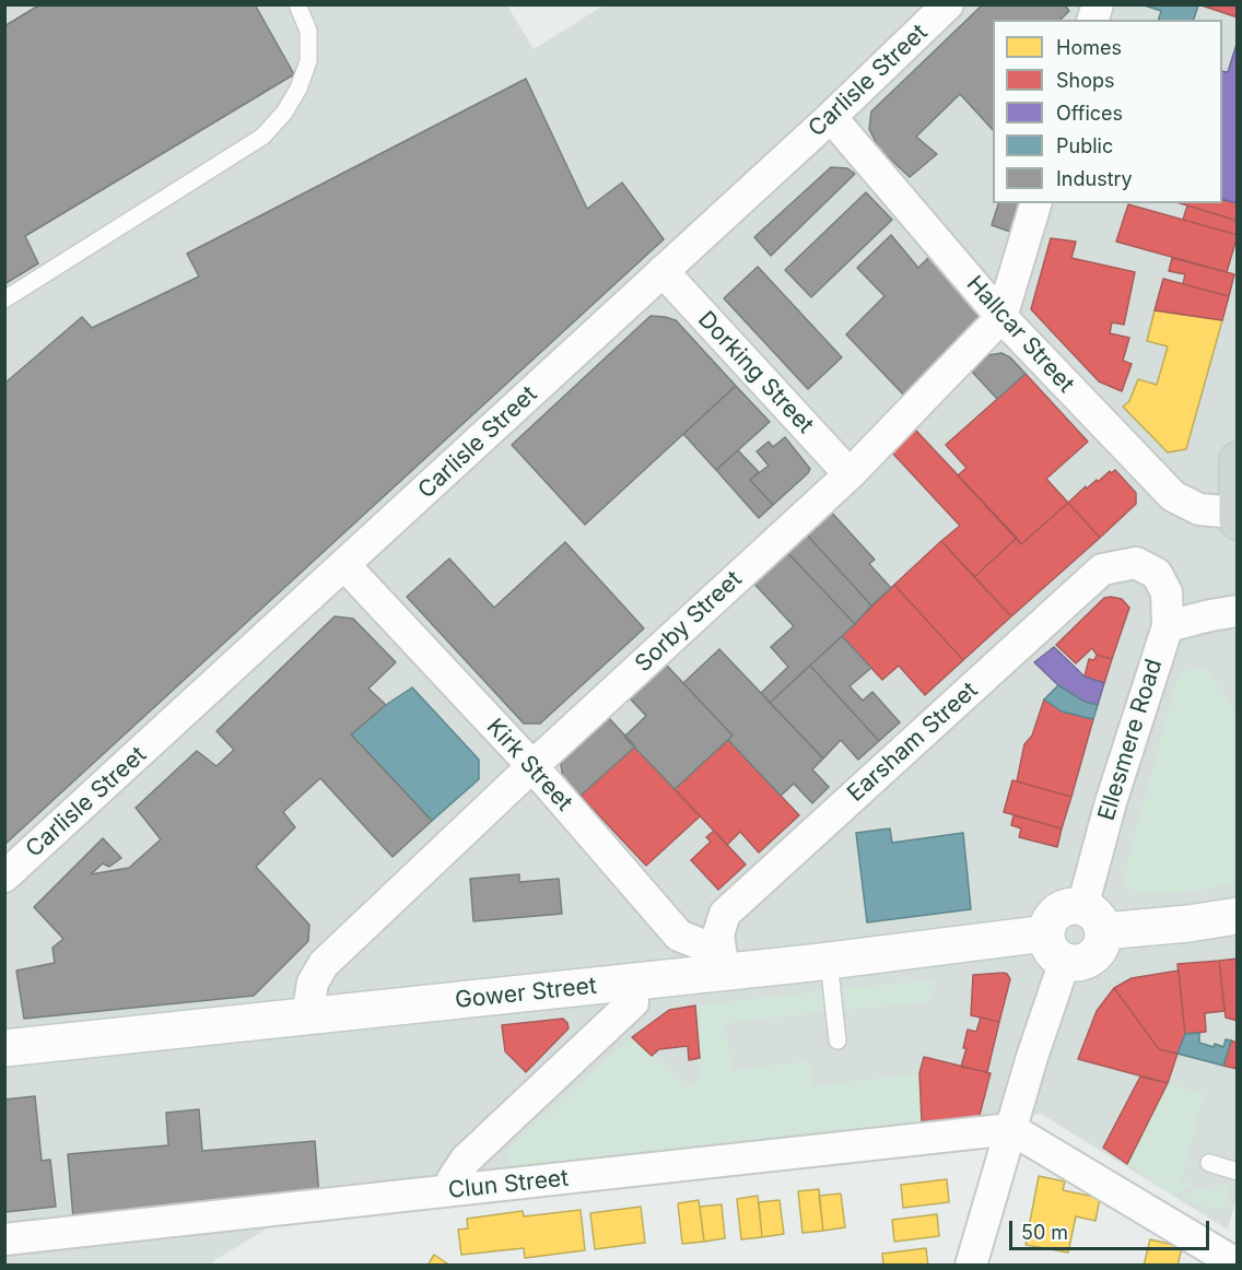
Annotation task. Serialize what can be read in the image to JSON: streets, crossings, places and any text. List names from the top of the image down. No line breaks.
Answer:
{"streets":{"main road":["Gower Street"],"street":["Carlisle Street","Hallcar Street","Dorking Street","Sorby Street","Ellesmere Road","Earsham Street","Kirk Street","Clun Street"]},"crossings":[["Carlisle Street","Hallcar Street"],["Carlisle Street","Dorking Street"],["Carlisle Street","Kirk Street"],["Hallcar Street","Sorby Street"],["Dorking Street","Sorby Street"],["Sorby Street","Kirk Street"],["Sorby Street","Gower Street"],["Ellesmere Road","Earsham Street"],["Ellesmere Road","Gower Street"],["Earsham Street","Kirk Street"],["Earsham Street","Gower Street"],["Kirk Street","Gower Street"]],"legend":["Homes","Shops","Offices","Public","Industry"],"scale_bar":"50 m"}
